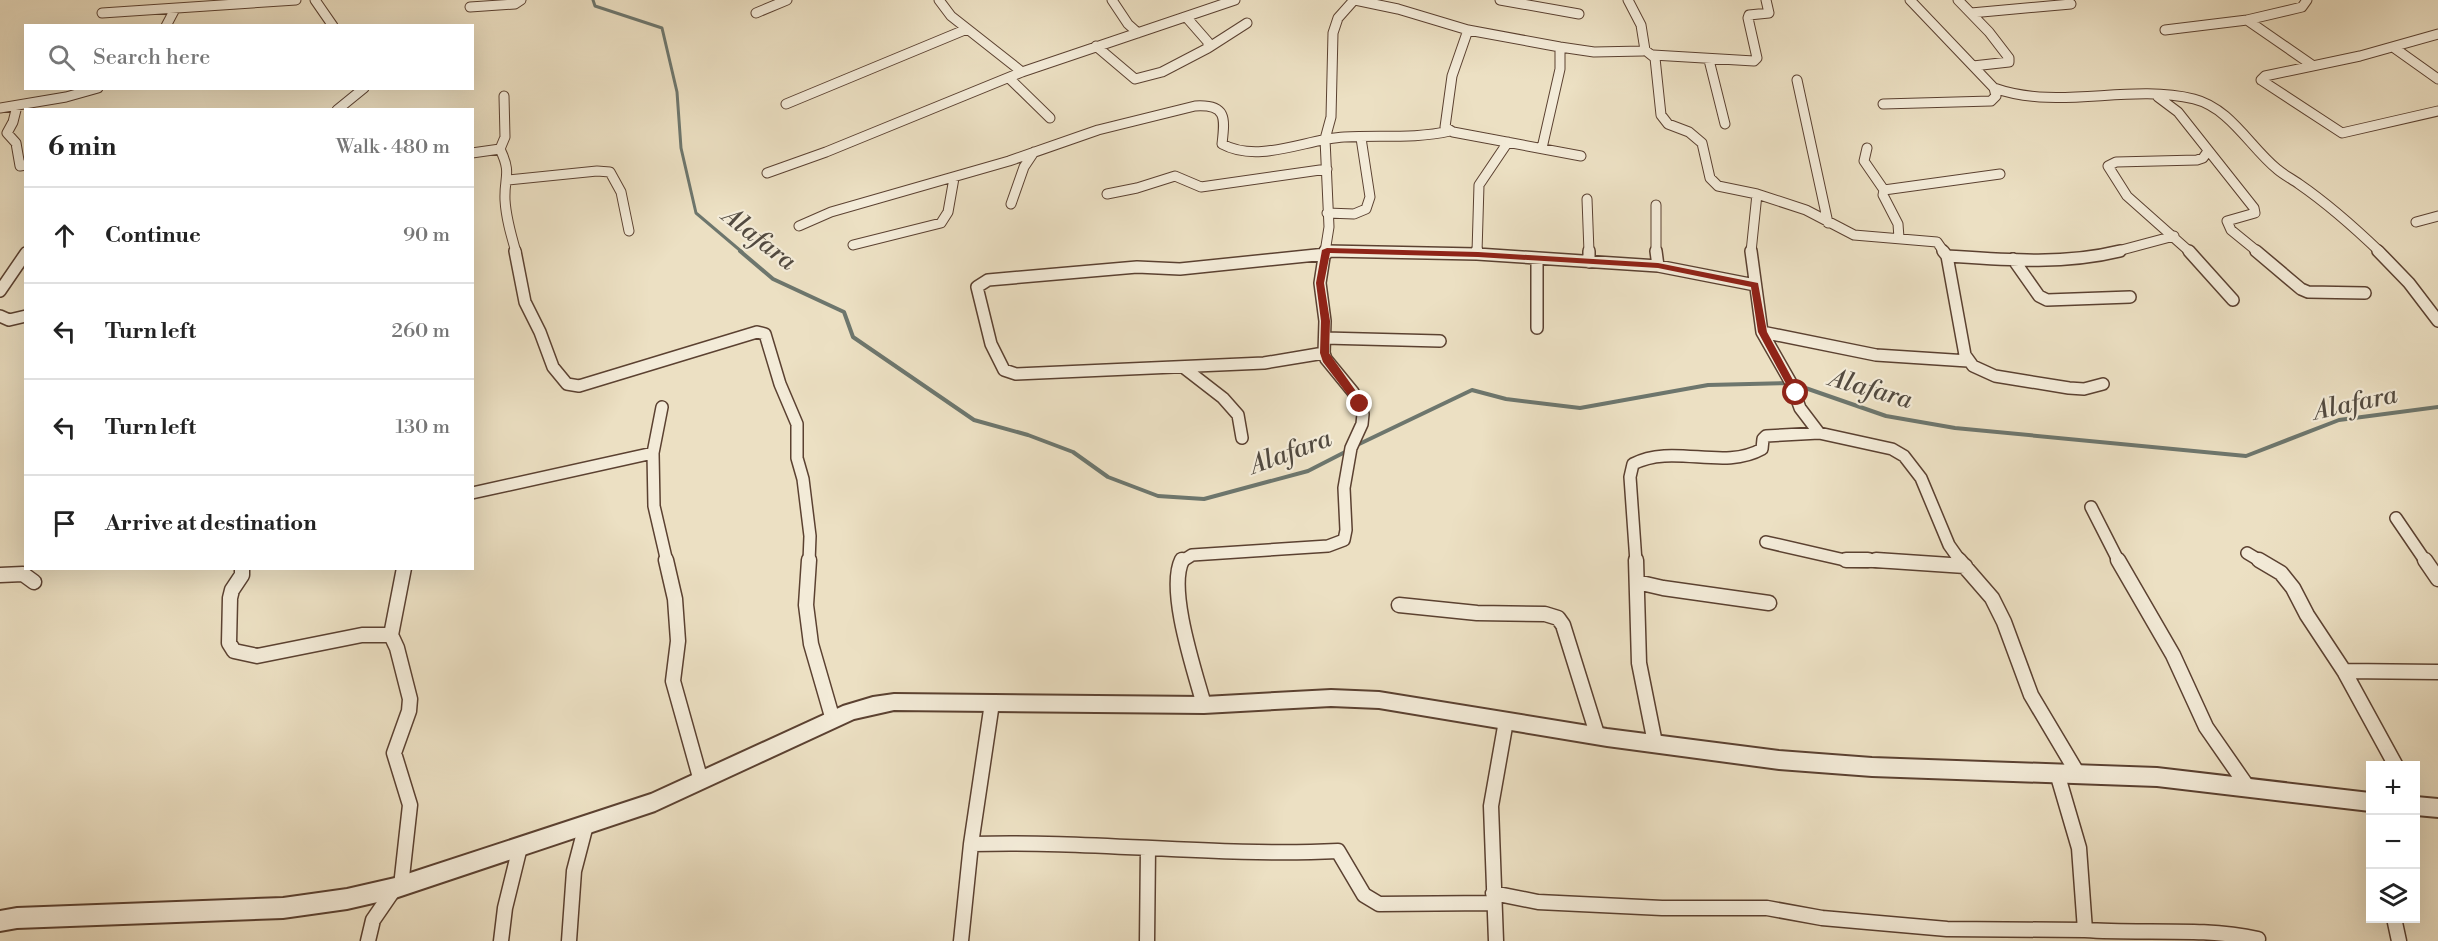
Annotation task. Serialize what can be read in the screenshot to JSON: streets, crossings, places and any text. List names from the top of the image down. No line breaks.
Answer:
{"water":["Alafara"],"page":{"search":"Search here","heading":["6 min","Walk · 480 m"],"list":[["Continue","90 m"],["Turn left","260 m"],["Turn left","130 m"],"Arrive at destination"],"map_buttons":["+","−"]}}
